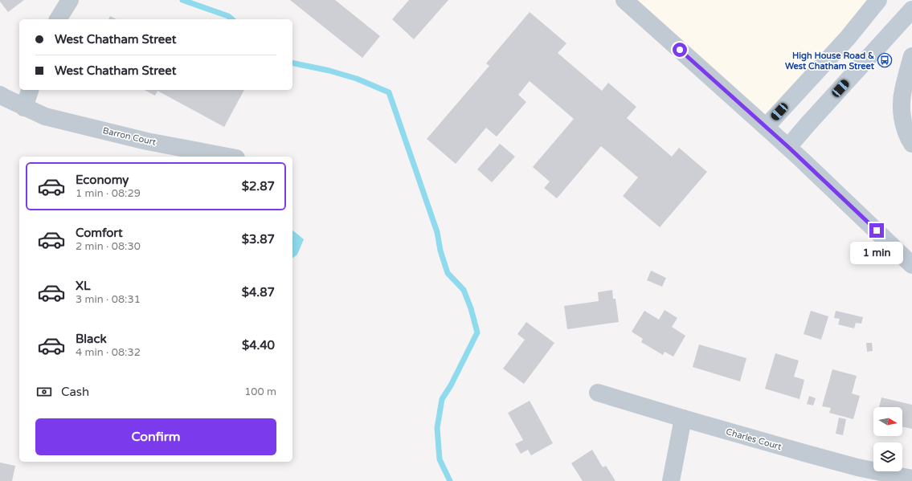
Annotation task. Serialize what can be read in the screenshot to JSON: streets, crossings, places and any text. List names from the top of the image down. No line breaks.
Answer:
{"streets":{"street":["Barron Court","Charles Court"]},"places":{"bus stop":["High House Road & West Chatham Street"]},"north":"right","page":{"banner":["West Chatham Street","West Chatham Street"],"list":[{"name":"Economy","note":"1 min · 08:29","value":"$2.87"},{"name":"Comfort","note":"2 min · 08:30","value":"$3.87"},{"name":"XL","note":"3 min · 08:31","value":"$4.87"},{"name":"Black","note":"4 min · 08:32","value":"$4.40"}],"bubble":"1 min","pay":["Cash","100 m"],"buttons":"Confirm"}}
